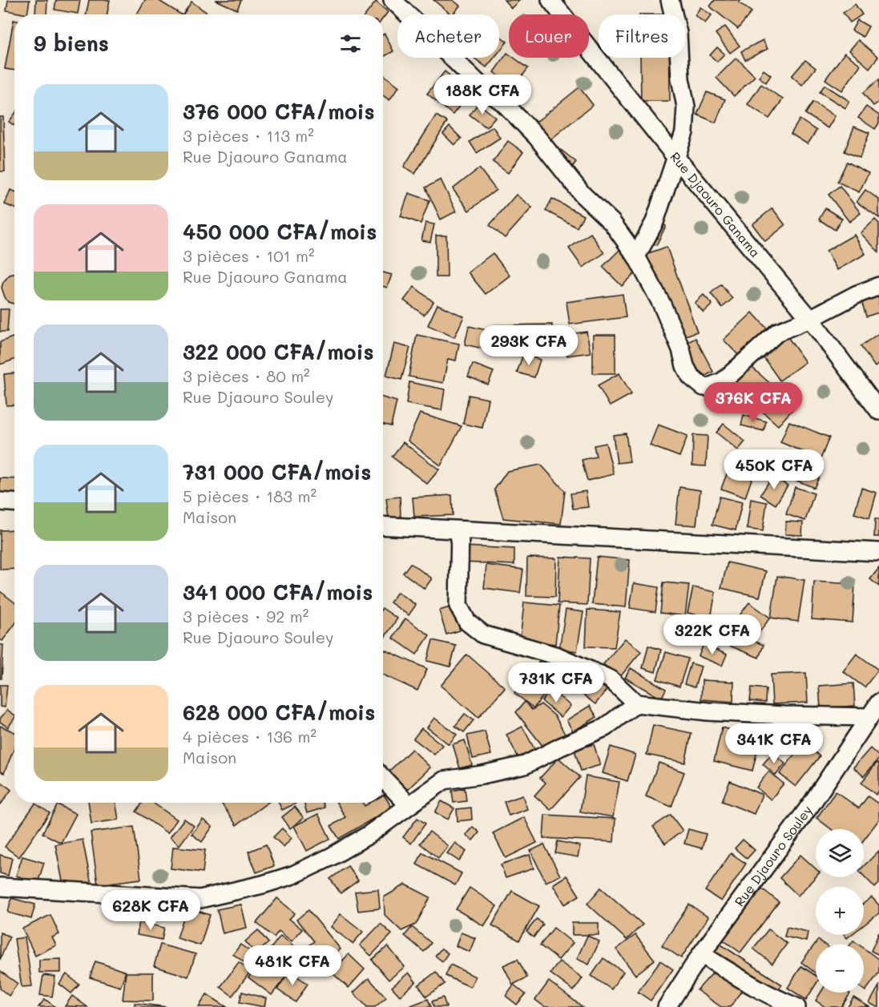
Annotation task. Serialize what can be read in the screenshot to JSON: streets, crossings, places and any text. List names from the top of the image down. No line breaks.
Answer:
{"streets":{"street":["Rue Djaouro Ganama","Rue Djaouro Souley"]},"page":{"chip":["Acheter","Louer","Filtres"],"heading":"9 biens","list":[{"name":"376 000 CFA/mois","note":"3 pièces · 113 m² · Rue Djaouro Ganama"},{"name":"450 000 CFA/mois","note":"3 pièces · 101 m² · Rue Djaouro Ganama"},{"name":"322 000 CFA/mois","note":"3 pièces · 80 m² · Rue Djaouro Souley"},{"name":"731 000 CFA/mois","note":"5 pièces · 183 m² · Maison"},{"name":"341 000 CFA/mois","note":"3 pièces · 92 m² · Rue Djaouro Souley"},{"name":"628 000 CFA/mois","note":"4 pièces · 136 m² · Maison"}],"price":["188K CFA","293K CFA","376K CFA","450K CFA","322K CFA","731K CFA","341K CFA","628K CFA","481K CFA"],"map_buttons":["+","−"]}}
